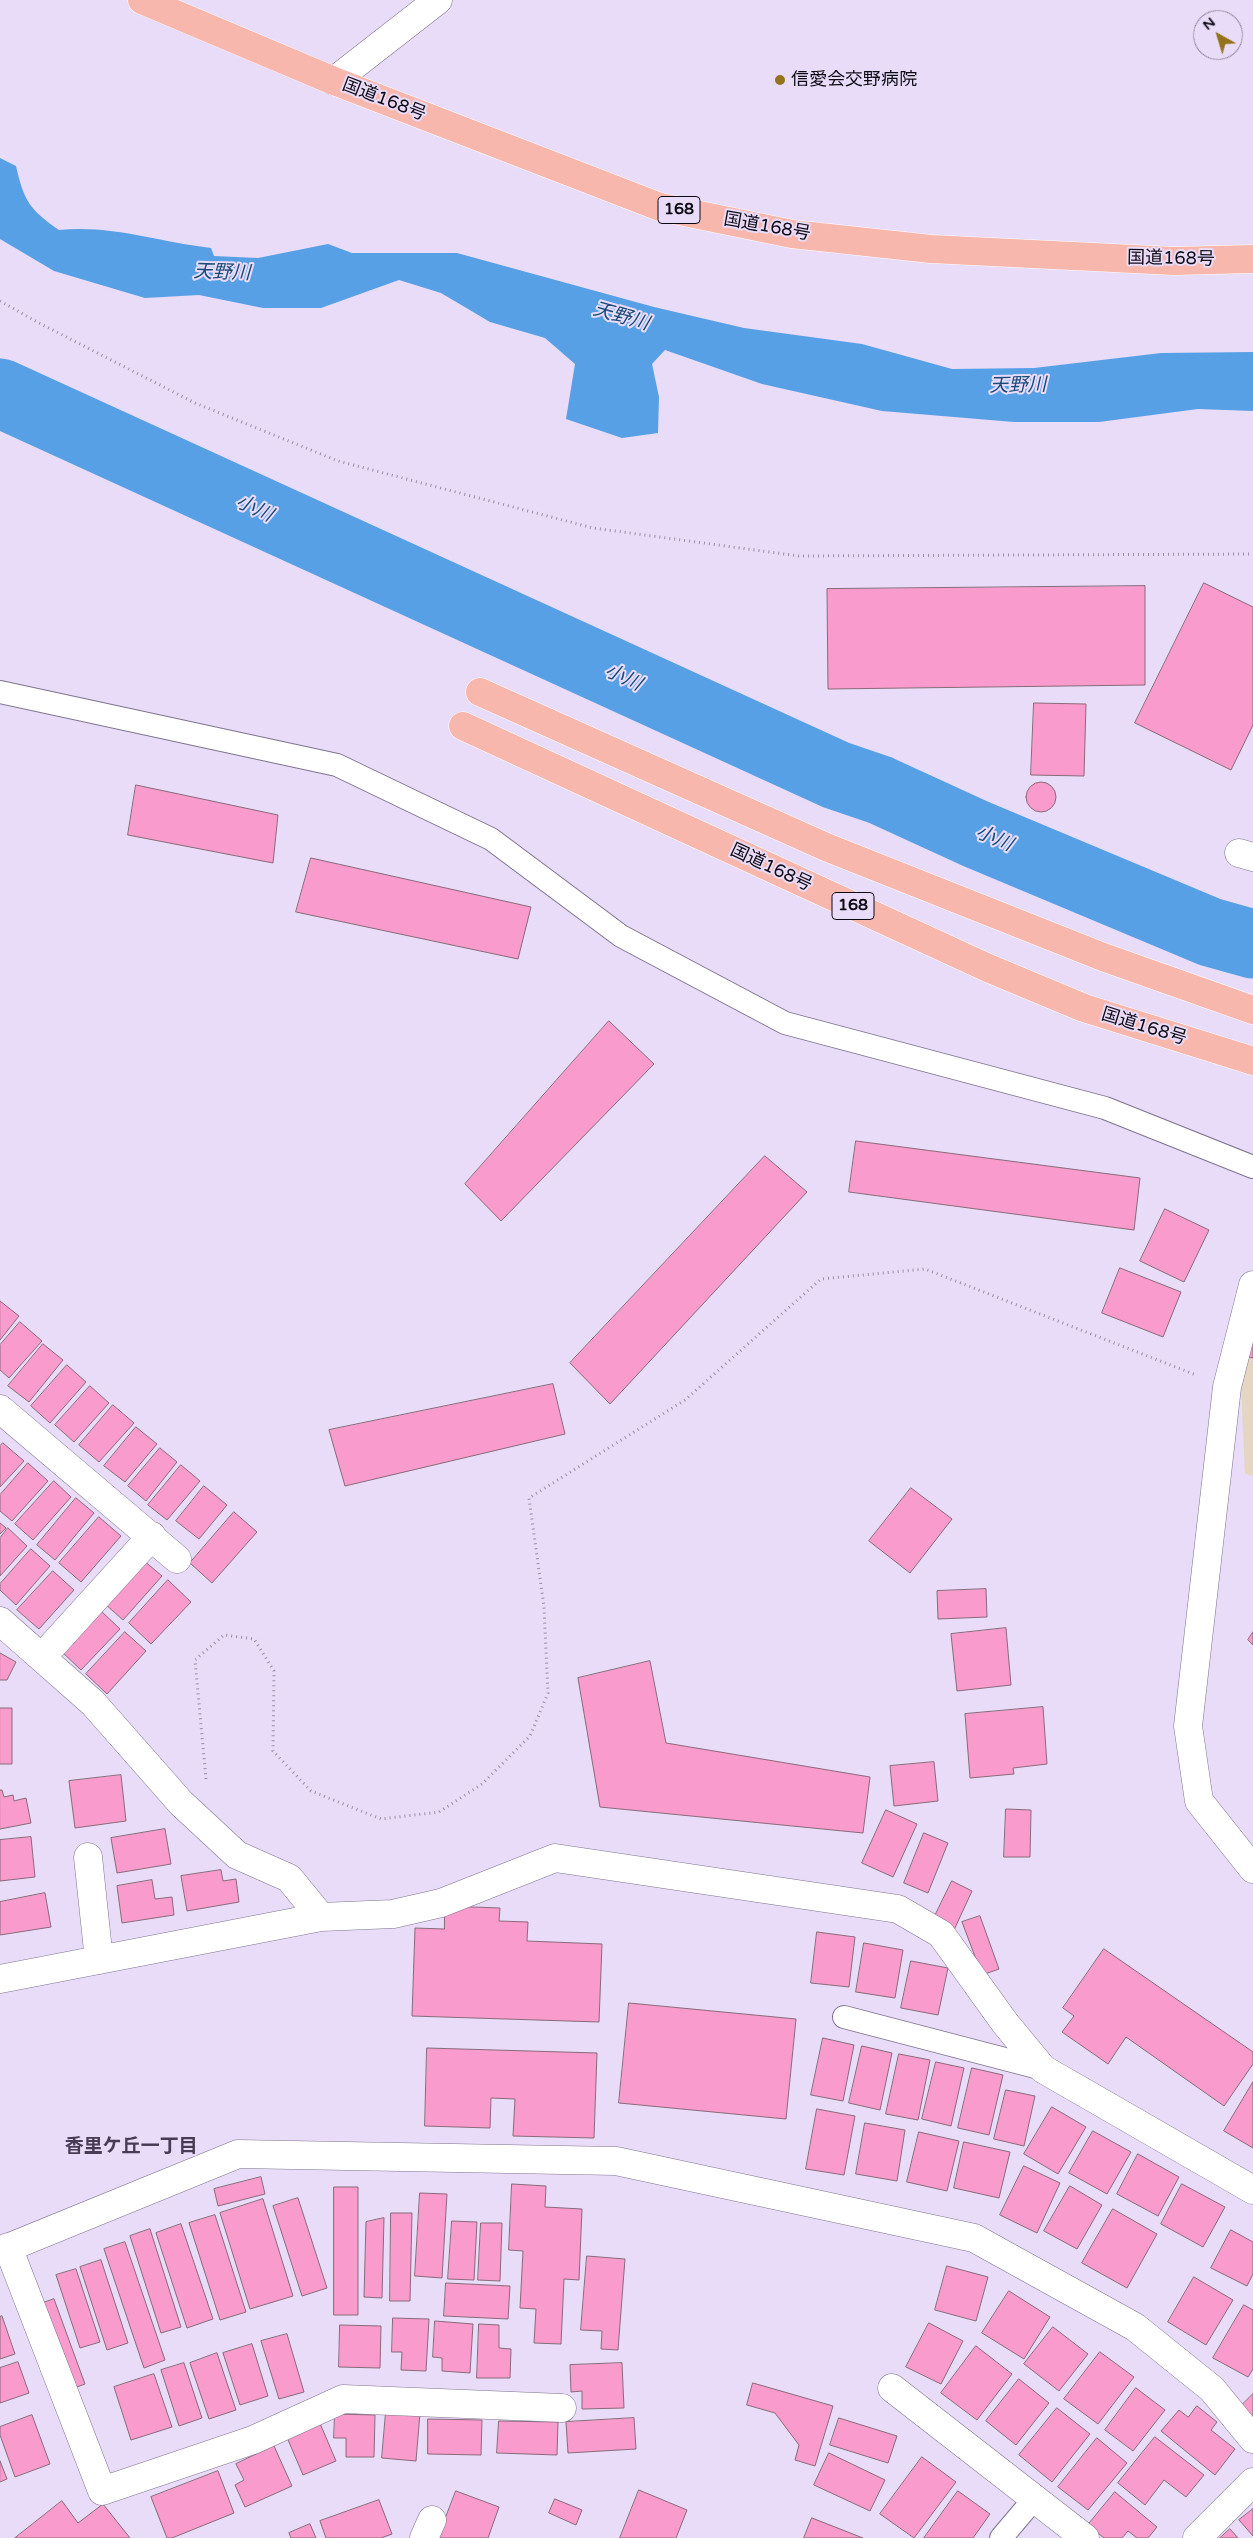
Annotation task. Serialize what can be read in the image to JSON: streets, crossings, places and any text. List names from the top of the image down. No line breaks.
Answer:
{"streets":{"highway":["国道168号","168"]},"districts":["香里ケ丘一丁目"],"water":["天野川","小川"],"places":["信愛会交野病院"],"north":"top left"}
